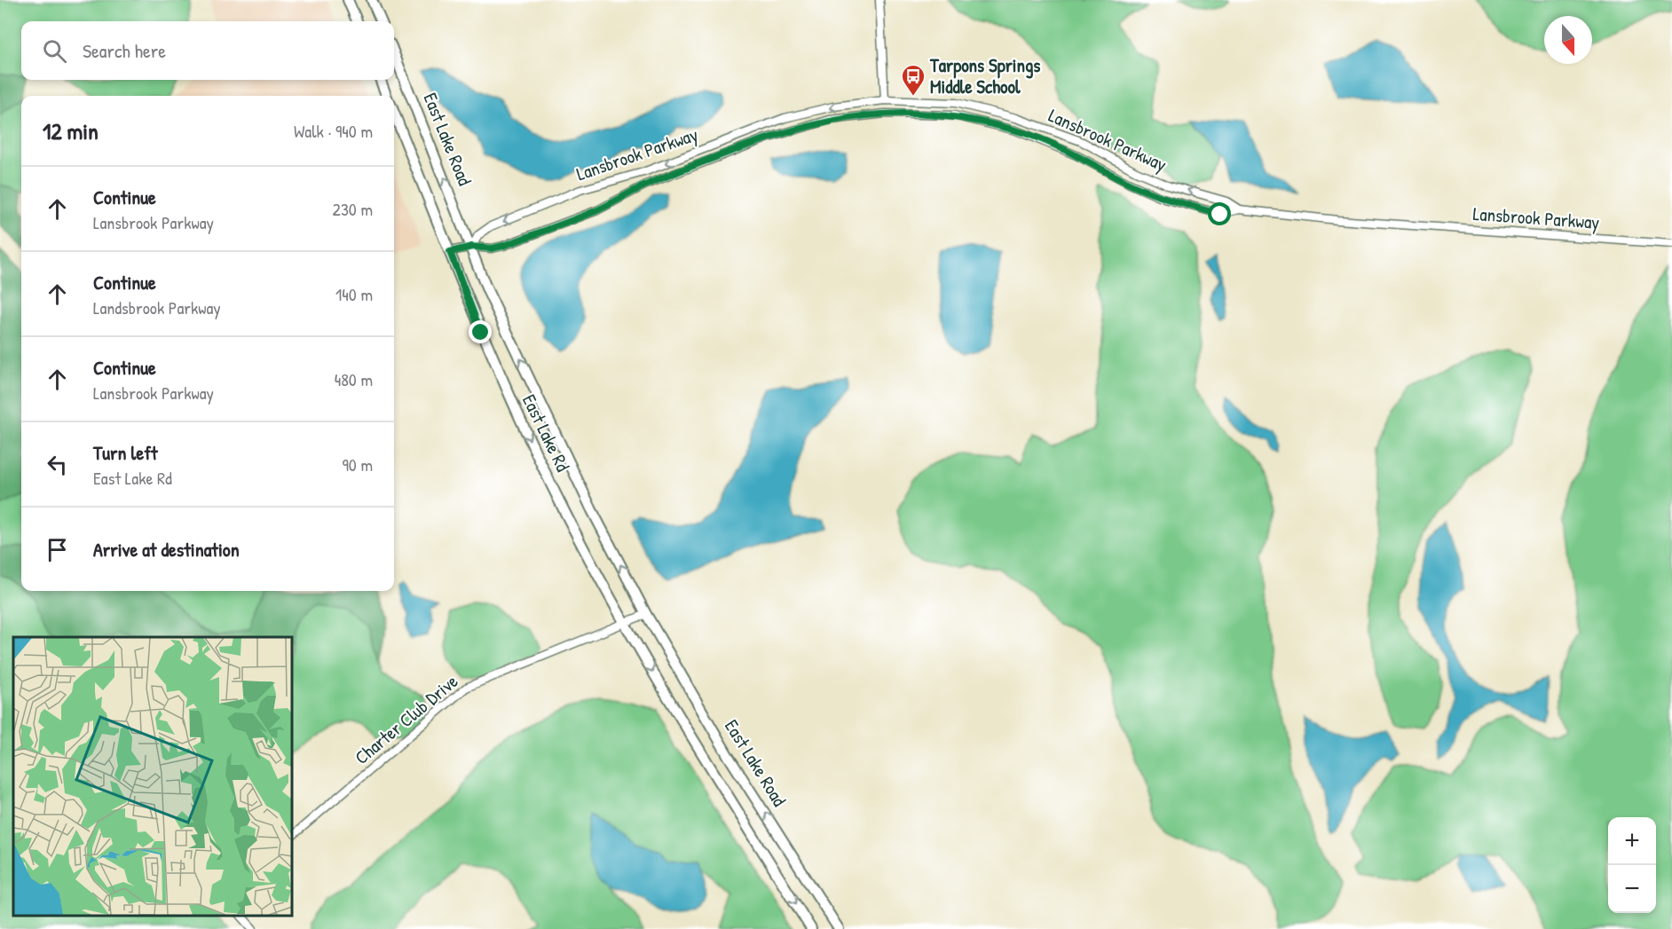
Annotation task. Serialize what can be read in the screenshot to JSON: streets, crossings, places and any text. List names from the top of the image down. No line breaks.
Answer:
{"streets":{"main road":["East Lake Road","East Lake Rd"],"street":["Lansbrook Parkway","Charter Club Drive"]},"crossings":[["East Lake Road","Lansbrook Parkway"],["East Lake Road","East Lake Rd"],["East Lake Road","Charter Club Drive"],["Lansbrook Parkway","East Lake Rd"],["East Lake Rd","Charter Club Drive"]],"places":{"bus stop":["Tarpons Springs Middle School"]},"north":"bottom","page":{"search":"Search here","heading":["12 min","Walk · 940 m"],"list":[["Continue","Lansbrook Parkway","230 m"],["Continue","Landsbrook Parkway","140 m"],["Continue","Lansbrook Parkway","480 m"],["Turn left","East Lake Rd","90 m"],"Arrive at destination"],"map_buttons":["+","−"]}}
